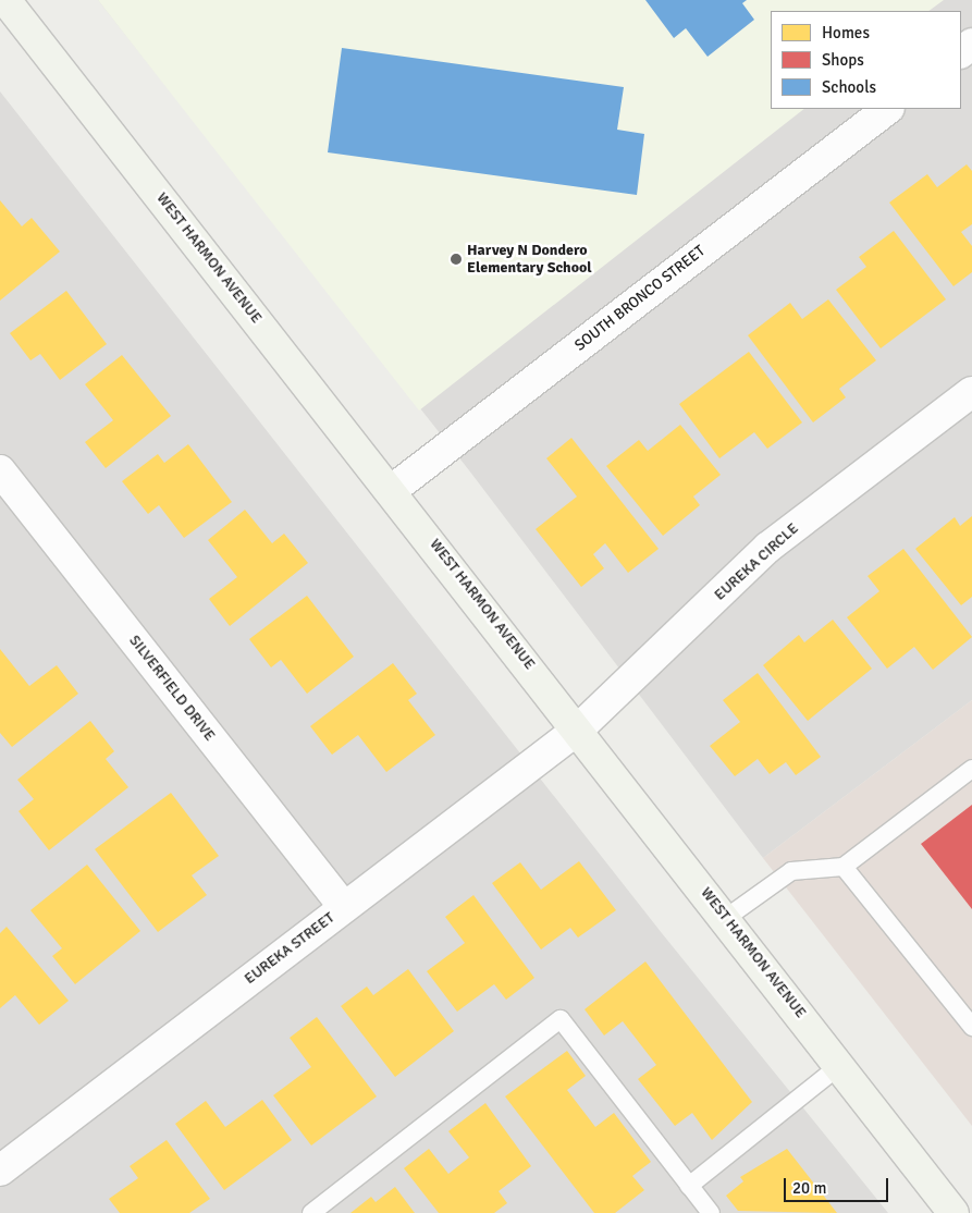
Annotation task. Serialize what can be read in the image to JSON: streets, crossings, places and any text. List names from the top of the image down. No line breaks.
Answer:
{"streets":{"main road":["WEST HARMON AVENUE"],"street":["SOUTH BRONCO STREET","EUREKA CIRCLE","SILVERFIELD DRIVE","EUREKA STREET"]},"crossings":[["WEST HARMON AVENUE","SOUTH BRONCO STREET"],["WEST HARMON AVENUE","EUREKA CIRCLE"],["WEST HARMON AVENUE","EUREKA STREET"],["EUREKA CIRCLE","EUREKA STREET"],["SILVERFIELD DRIVE","EUREKA STREET"]],"places":["Harvey N Dondero Elementary School"],"legend":["Homes","Shops","Schools"],"scale_bar":"20 m"}
